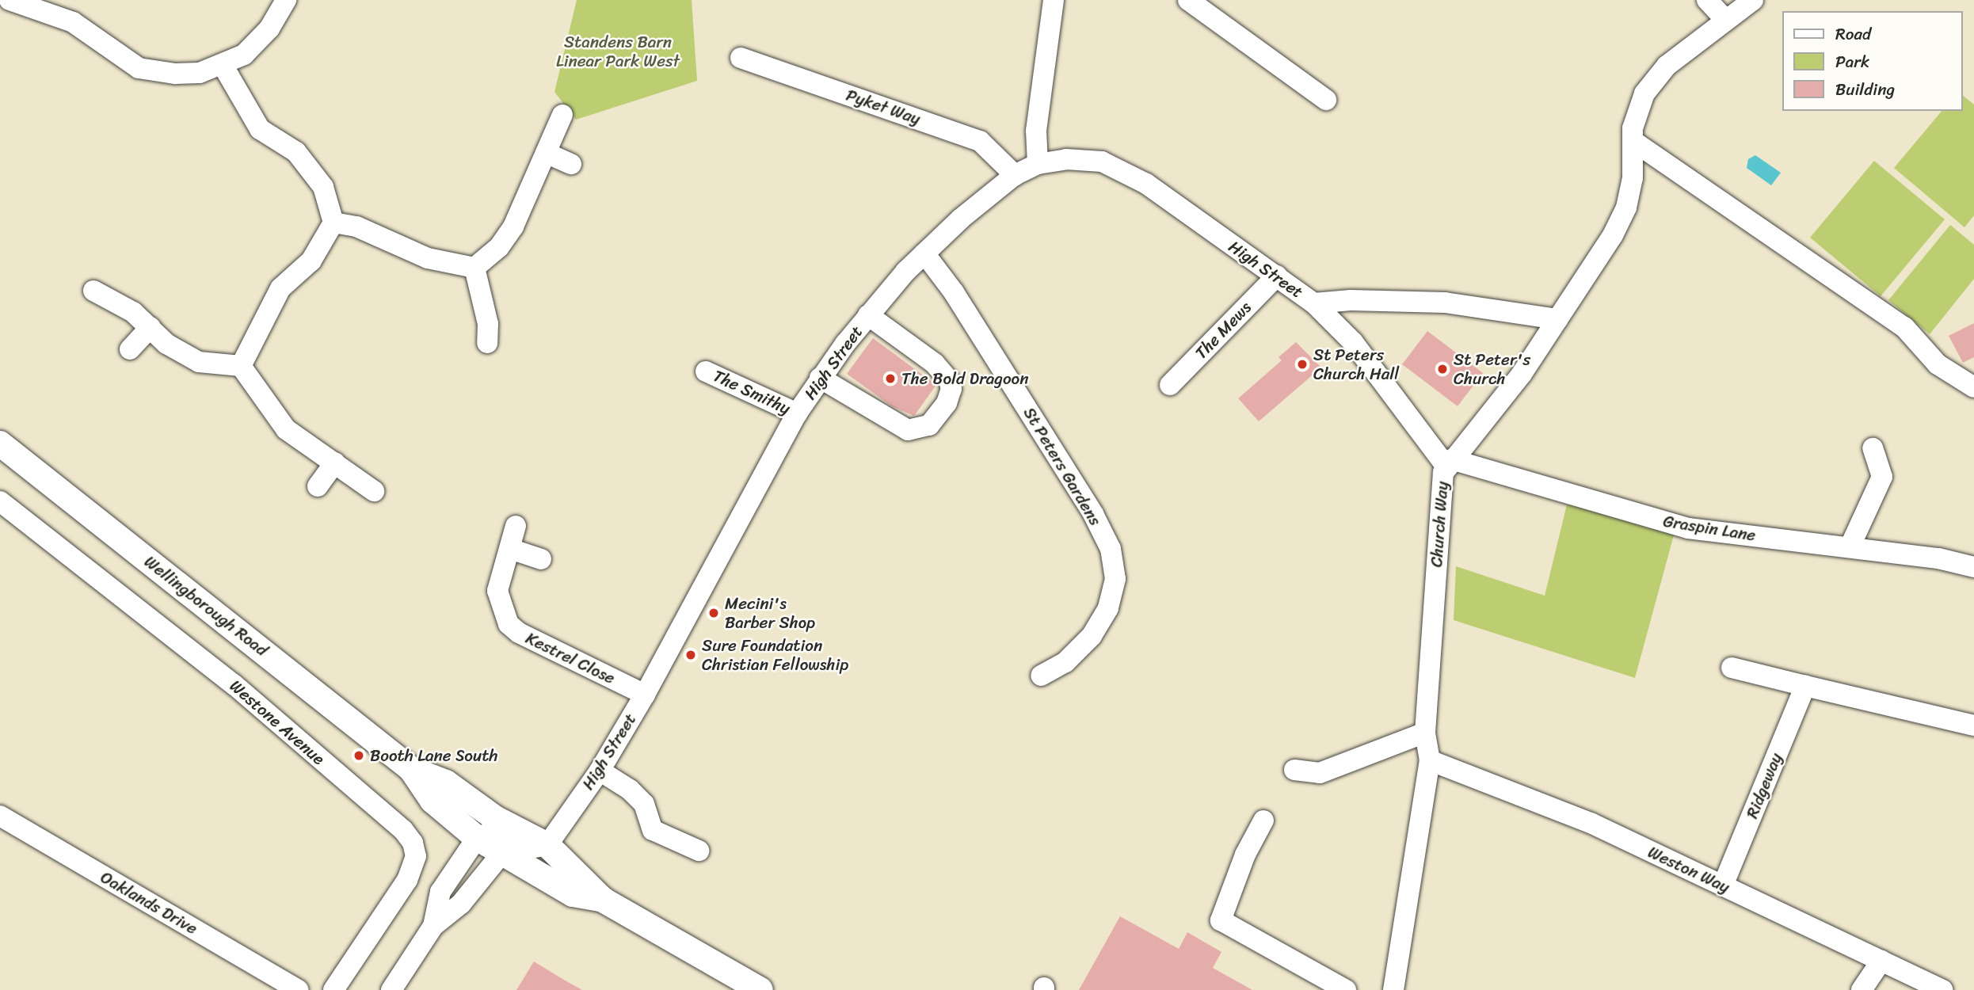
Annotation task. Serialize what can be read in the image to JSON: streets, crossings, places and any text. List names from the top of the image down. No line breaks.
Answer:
{"streets":{"main road":["Wellingborough Road"],"street":["Pyket Way","High Street","The Mews","The Smithy","St Peters Gardens","Church Way","Graspin Lane","Kestrel Close","Westone Avenue","Ridgeway","Weston Way","Oaklands Drive"]},"crossings":[["Pyket Way","High Street"],["High Street","The Mews"],["High Street","The Smithy"],["High Street","St Peters Gardens"],["High Street","Church Way"],["High Street","Graspin Lane"],["High Street","Wellingborough Road"],["High Street","Kestrel Close"],["Church Way","Graspin Lane"],["Church Way","Weston Way"],["Ridgeway","Weston Way"]],"parks":["Standens Barn Linear Park West"],"places":["St Peters Church Hall","St Peter's Church","The Bold Dragoon","Mecini's Barber Shop","Sure Foundation Christian Fellowship","Booth Lane South"],"legend":["Road","Park","Building"]}
